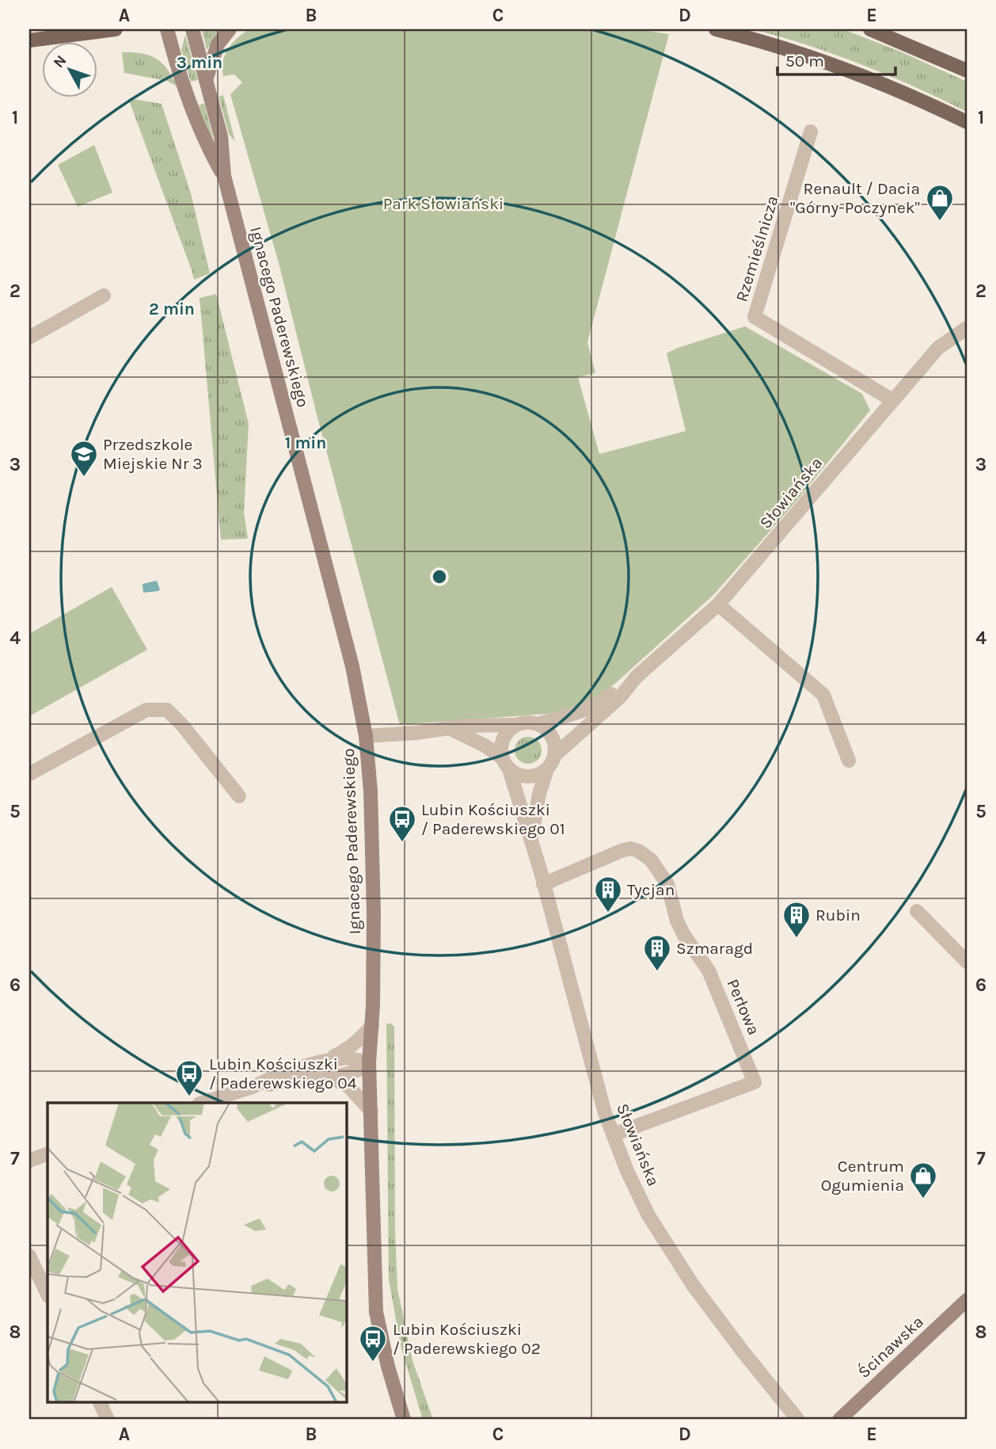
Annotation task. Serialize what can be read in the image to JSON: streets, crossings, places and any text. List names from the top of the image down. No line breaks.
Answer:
{"streets":{"street":["Rzemieślnicza","Ignacego Paderewskiego","Słowiańska","Perłowa","Ścinawska"]},"crossings":[["Rzemieślnicza","Słowiańska"],["Słowiańska","Perłowa"]],"parks":["Park Słowiański"],"places":{"shop":["Renault / Dacia \"Górny-Poczynek\"","Centrum Ogumienia"],"school or university":["Przedszkole Miejskie Nr 3"],"bus stop":["Lubin Kościuszki / Paderewskiego 01","Lubin Kościuszki / Paderewskiego 04","Lubin Kościuszki / Paderewskiego 02"],"building":["Tycjan","Rubin","Szmaragd"]},"scale_bar":"50 m","north":"top left","grid":{"columns":["A","B","C","D","E"],"rows":["1","2","3","4","5","6","7","8"]},"rings":["3 min","2 min","1 min"]}
